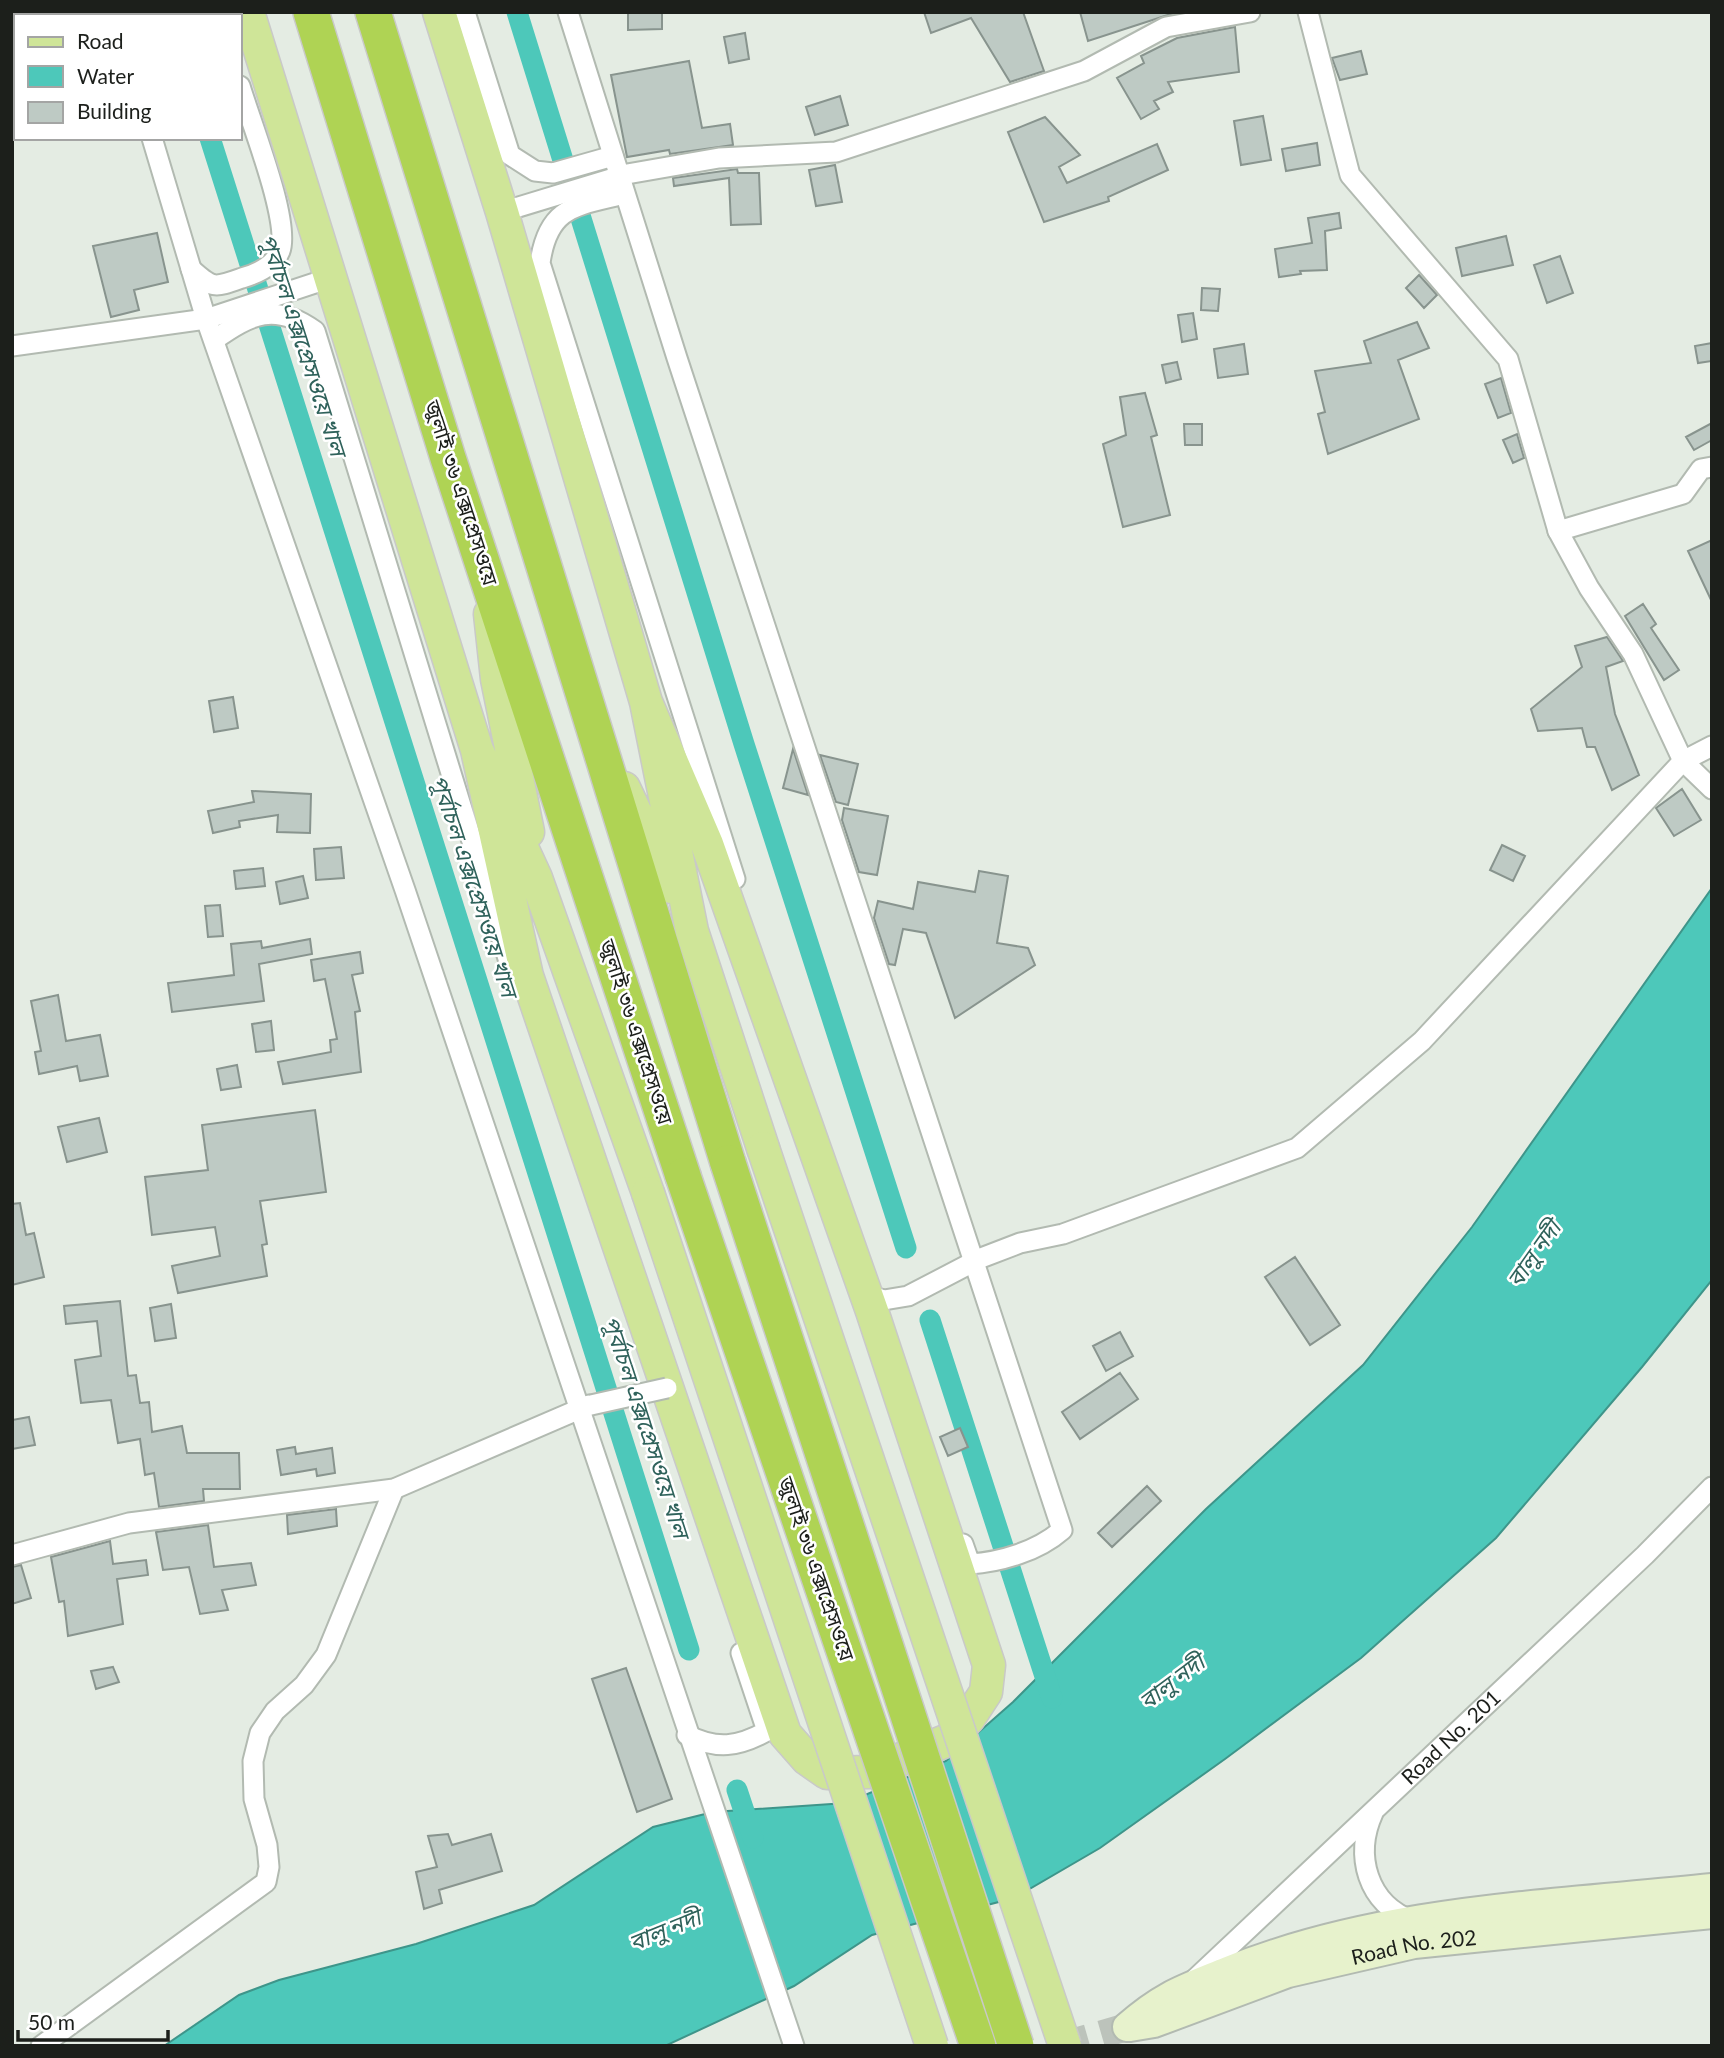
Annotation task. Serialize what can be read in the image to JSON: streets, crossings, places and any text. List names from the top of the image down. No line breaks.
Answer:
{"streets":{"highway":["জুলাই ৩৬ এক্সপ্রেসওয়ে"],"street":["Road No. 201","Road No. 202"]},"crossings":[["Road No. 201","Road No. 202"]],"water":["পূর্বাচল এক্সপ্রেসওয়ে খাল","বালু নদী"],"legend":["Road","Water","Building"],"scale_bar":"50 m"}
